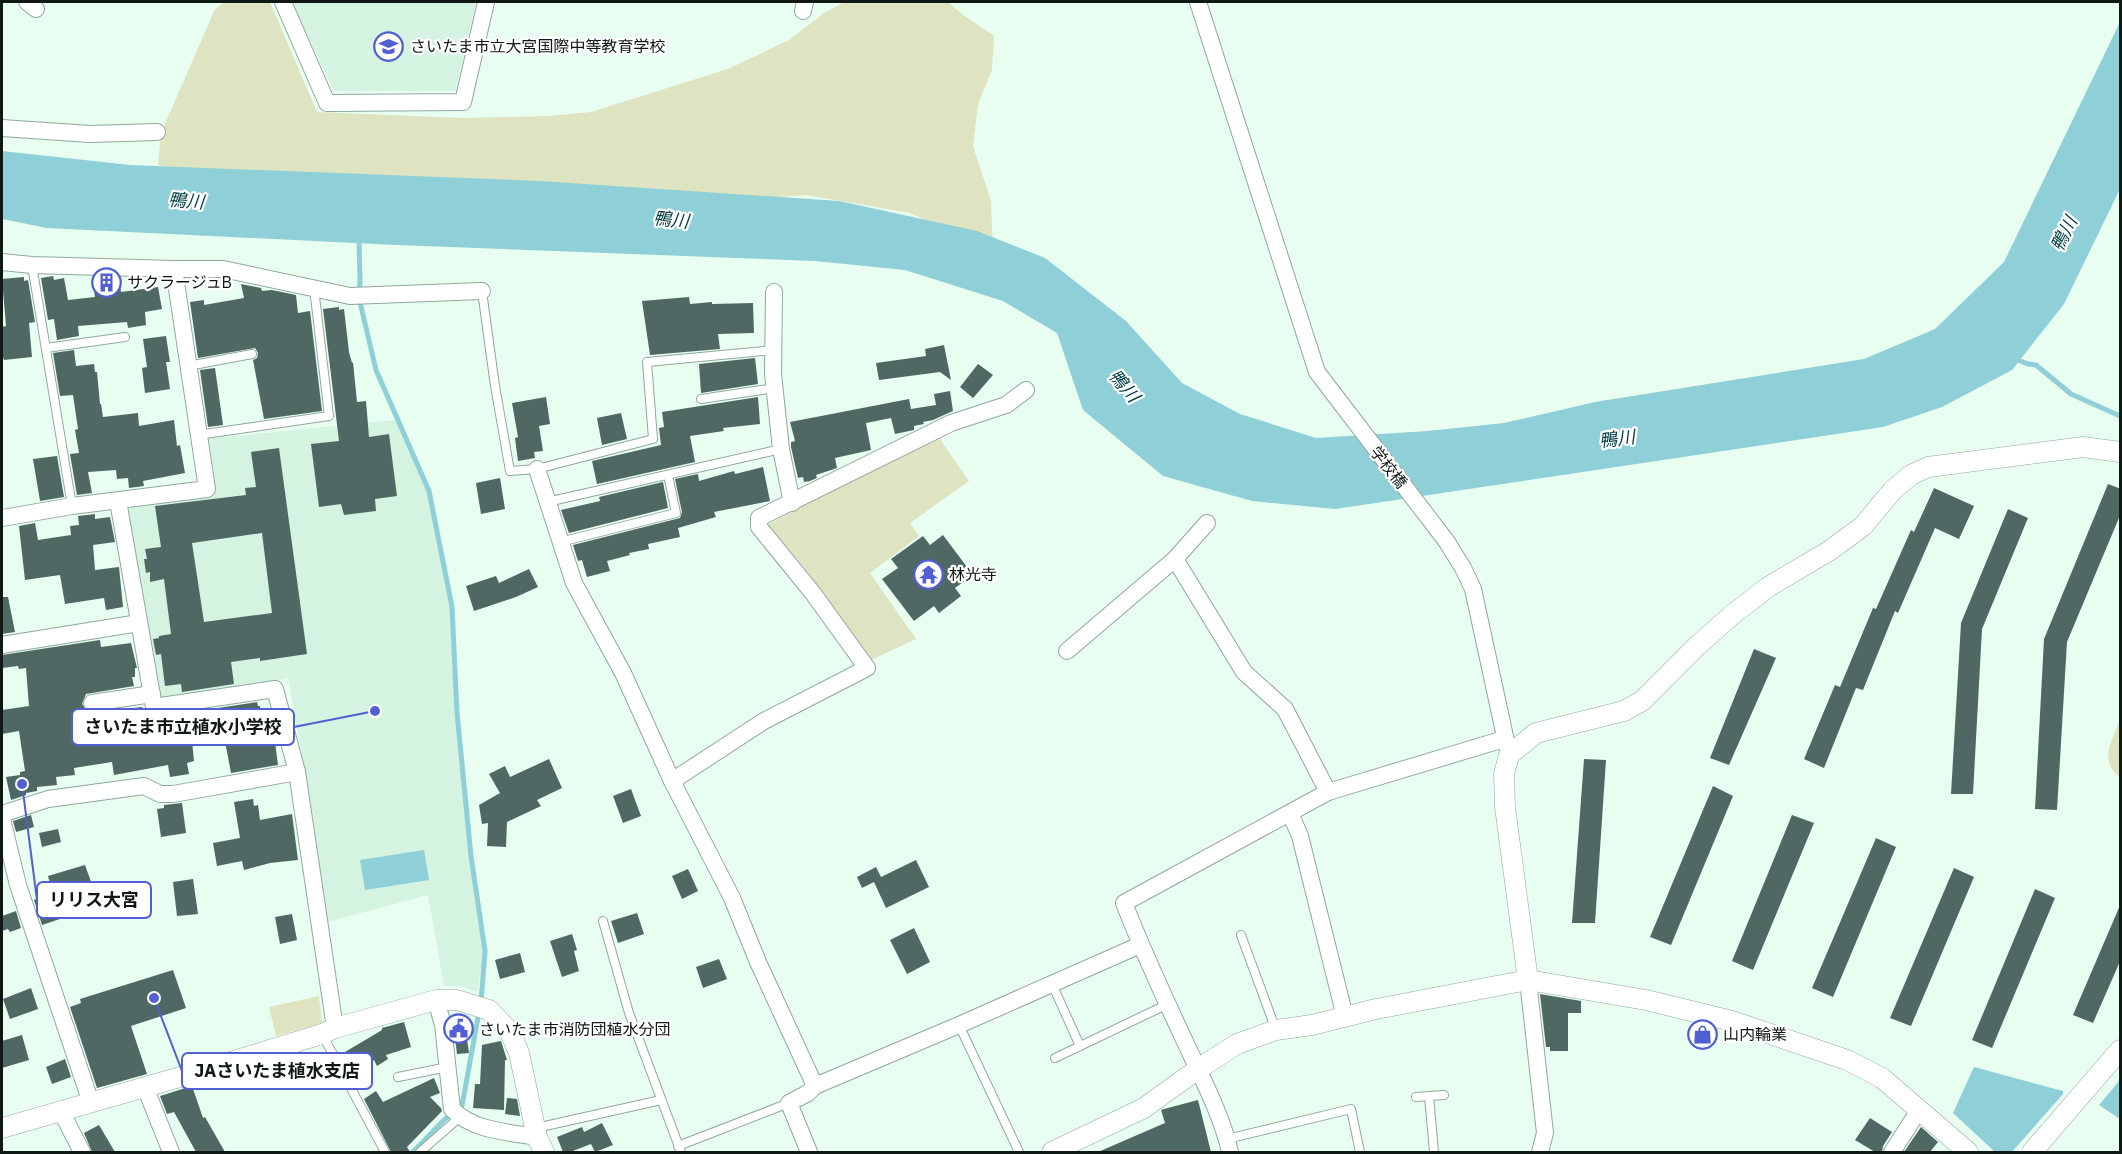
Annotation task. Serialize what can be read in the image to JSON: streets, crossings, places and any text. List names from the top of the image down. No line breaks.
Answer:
{"streets":{"street":["学校橋"]},"water":["鴨川"],"places":{"school or university":["さいたま市立大宮国際中等教育学校"],"building":["サクラージュB"],"temple":["林光寺"],"other":["さいたま市立植水小学校","リリス大宮","JAさいたま植水支店"],"public building":["さいたま市消防団植水分団"],"shop":["山内輪業"]}}
